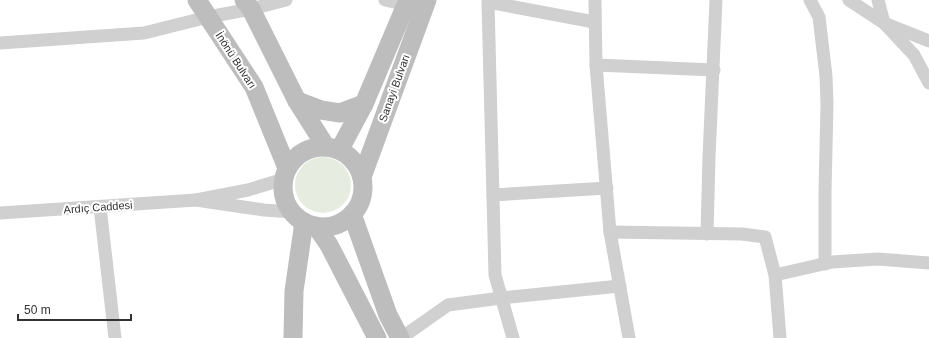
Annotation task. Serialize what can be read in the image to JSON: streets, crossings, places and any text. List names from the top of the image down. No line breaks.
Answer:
{"streets":{"main road":["İnönü Bulvarı","Sanayi Bulvarı"],"street":["Ardıç Caddesi"]},"crossings":[["İnönü Bulvarı","Sanayi Bulvarı"]],"scale_bar":"50 m"}
